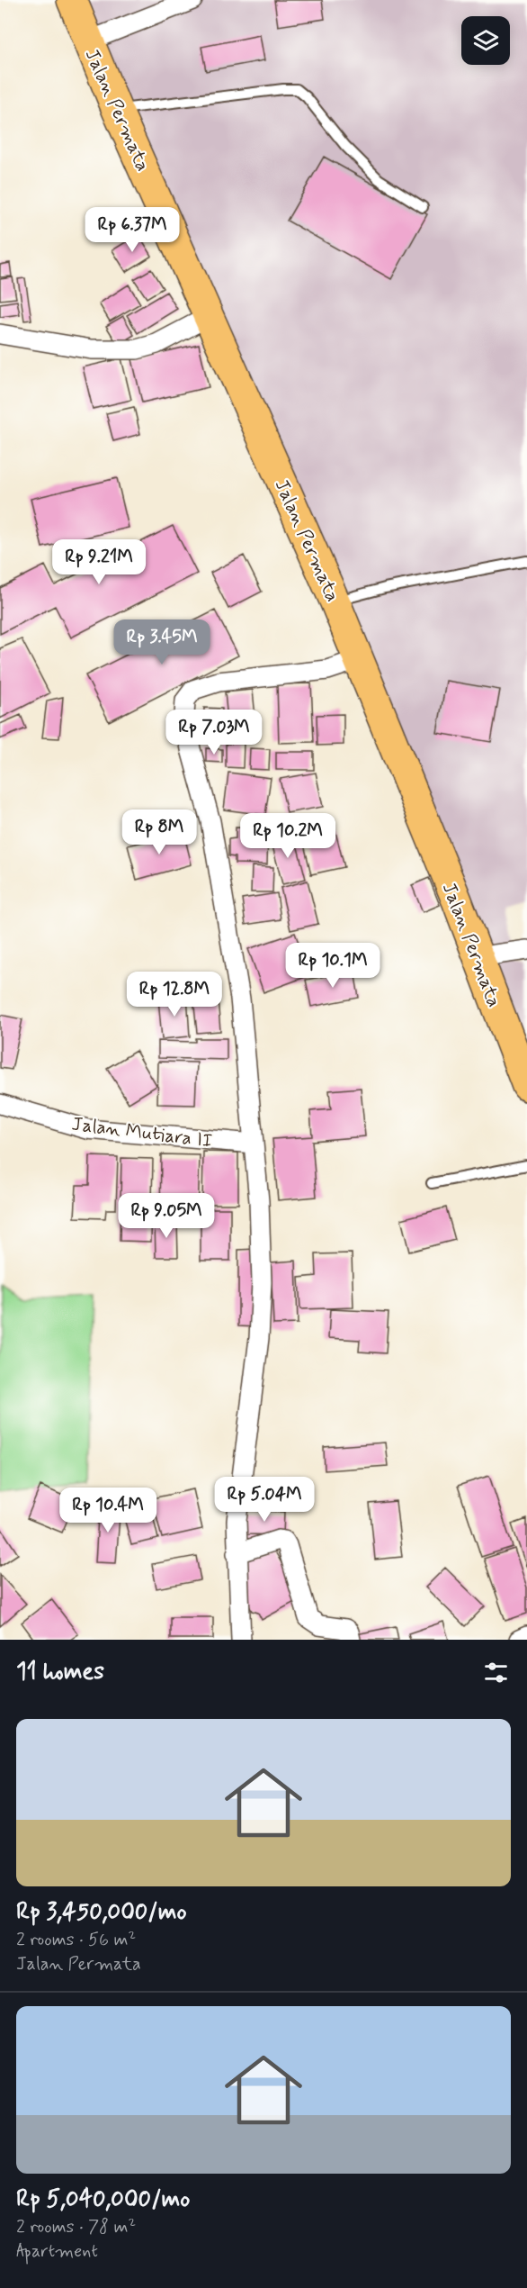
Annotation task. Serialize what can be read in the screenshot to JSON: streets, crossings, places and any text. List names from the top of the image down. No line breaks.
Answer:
{"streets":{"main road":["Jalan Permata"],"street":["Jalan Mutiara II"]},"page":{"price":["Rp 6.37M","Rp 9.21M","Rp 3.45M","Rp 7.03M","Rp 8M","Rp 10.2M","Rp 10.1M","Rp 12.8M","Rp 9.05M","Rp 5.04M","Rp 10.4M"],"heading":"11 homes","list":[{"name":"Rp 3,450,000/mo","note":"2 rooms · 56 m² · Jalan Permata"},{"name":"Rp 5,040,000/mo","note":"2 rooms · 78 m² · Apartment"}]}}
